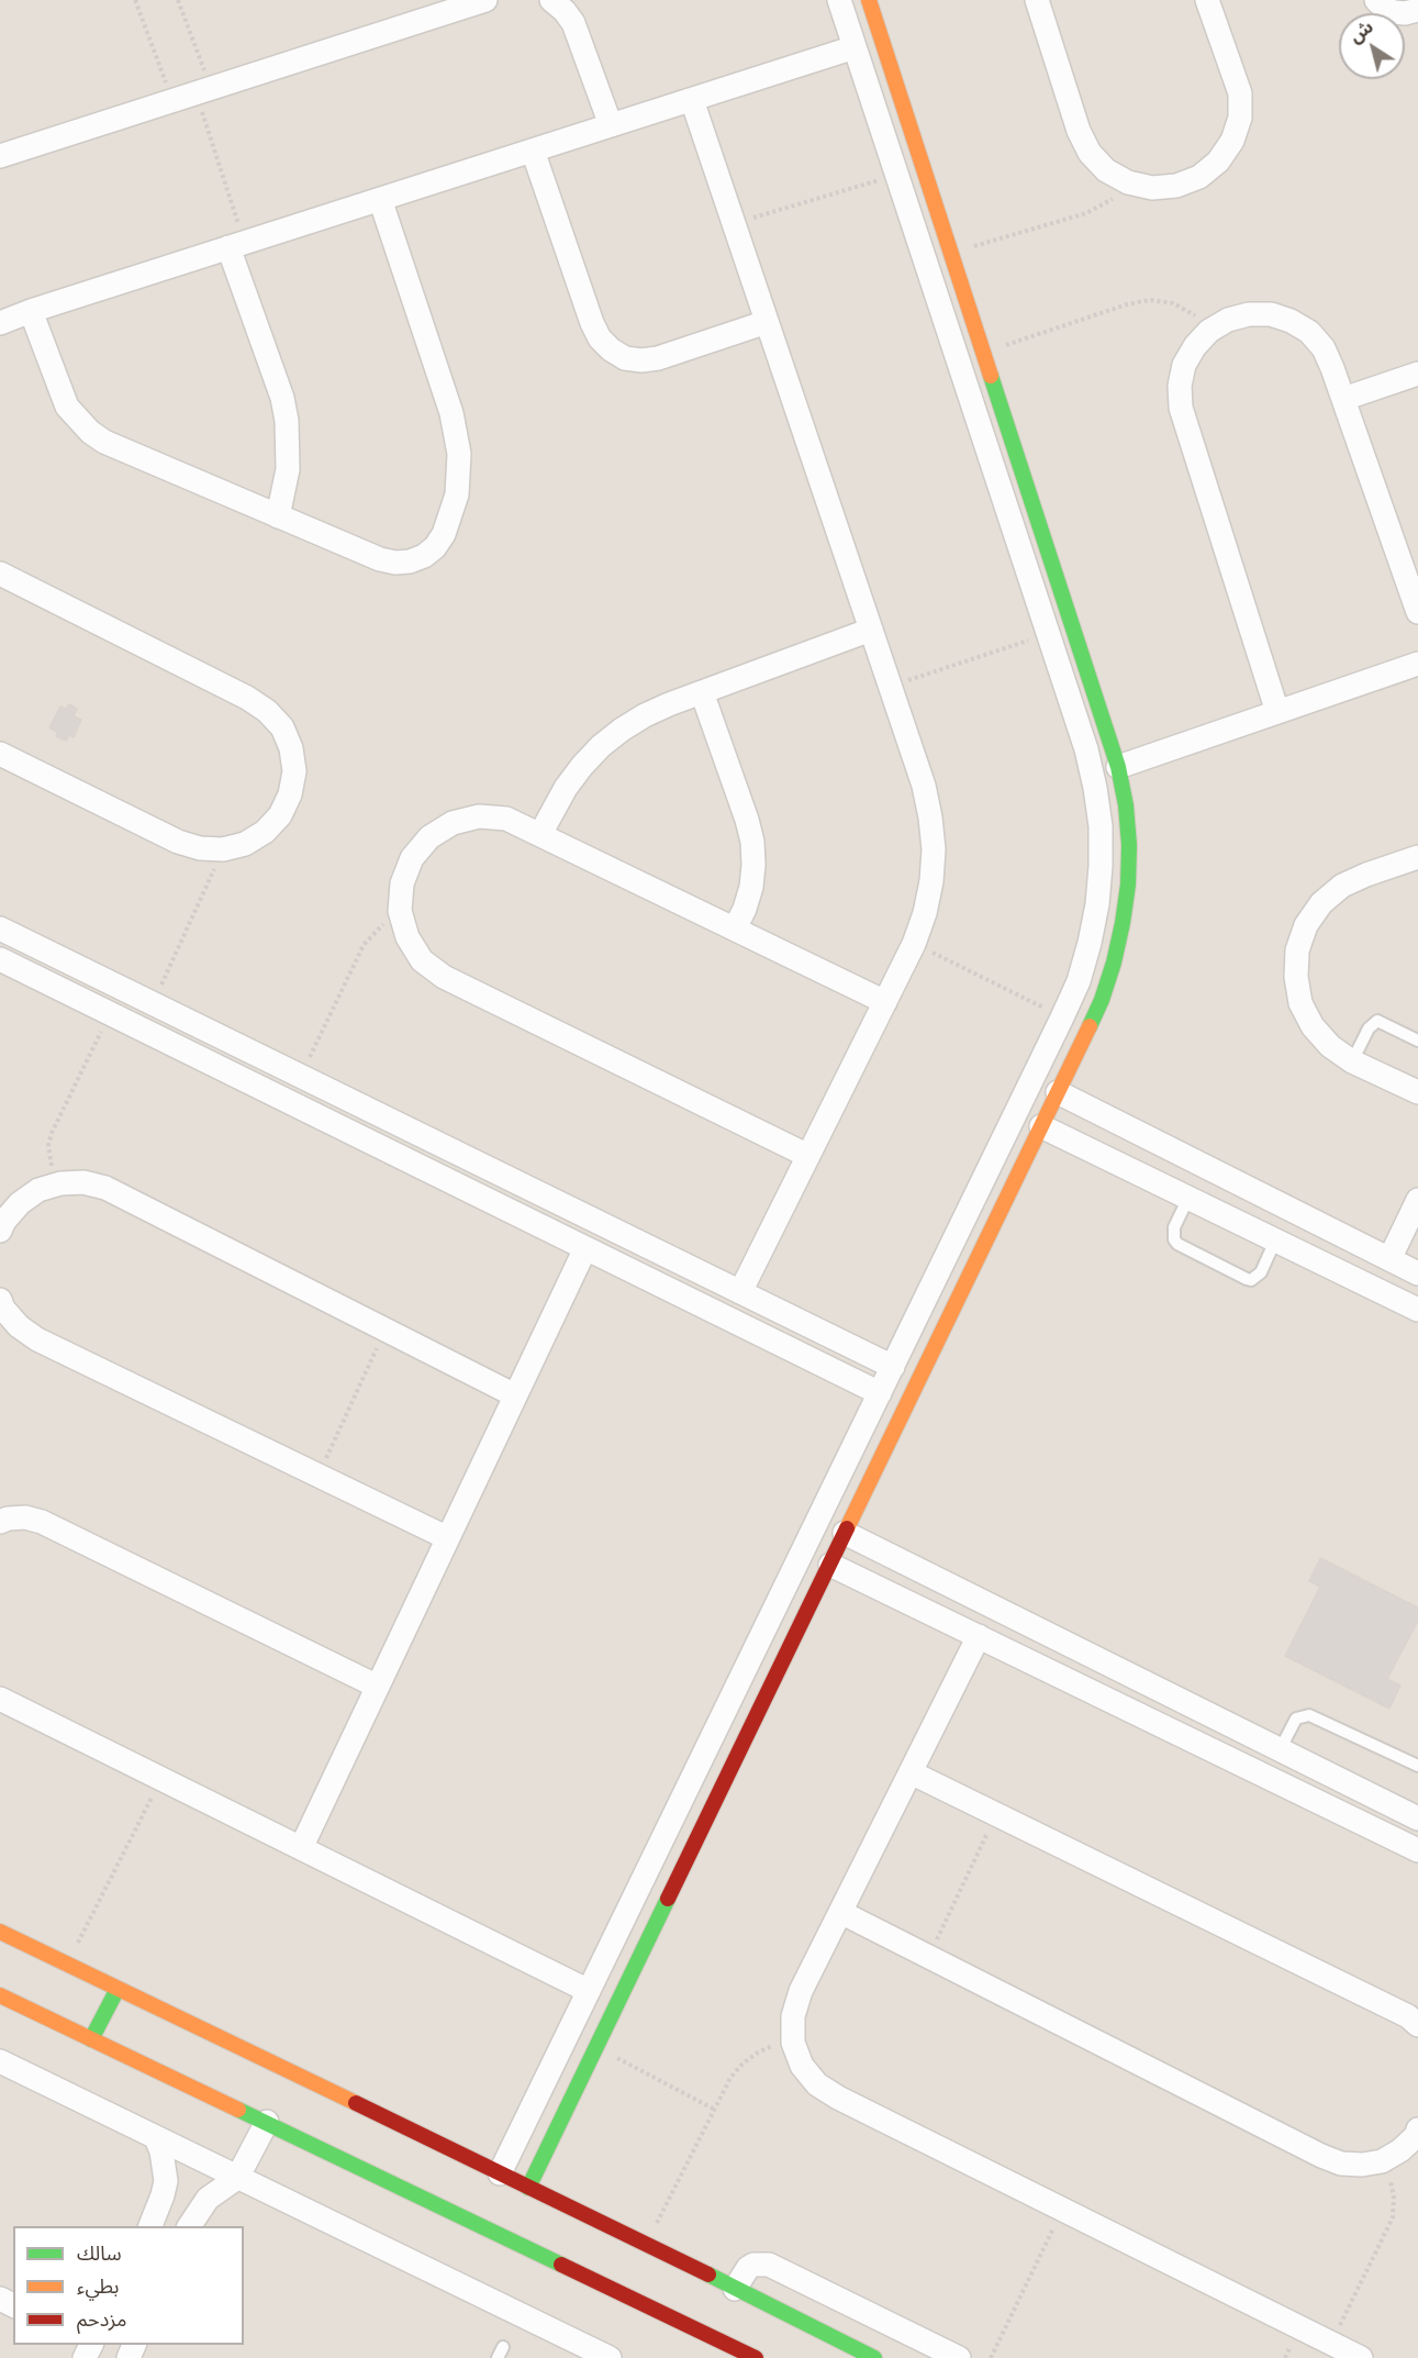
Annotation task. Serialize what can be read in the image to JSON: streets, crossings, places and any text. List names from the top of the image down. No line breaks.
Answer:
{"legend":["سالك","بطيء","مزدحم"],"north":"top left"}
